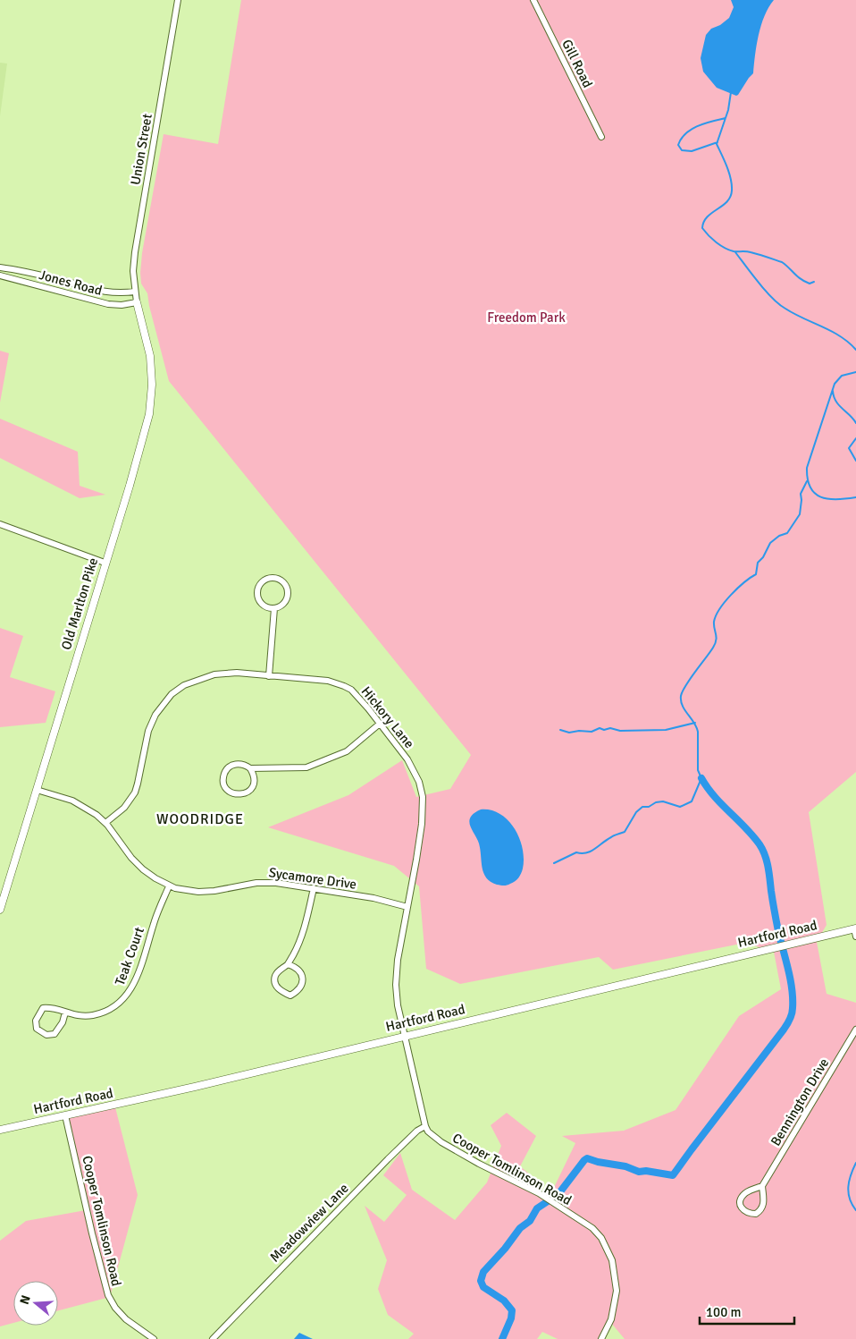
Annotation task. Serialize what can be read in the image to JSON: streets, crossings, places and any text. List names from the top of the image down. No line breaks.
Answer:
{"streets":{"street":["Gill Road","Union Street","Jones Road","Old Marlton Pike","Hickory Lane","Sycamore Drive","Hartford Road","Teak Court","Bennington Drive","Cooper Tomlinson Road","Meadowview Lane"]},"crossings":[["Union Street","Jones Road"],["Union Street","Old Marlton Pike"],["Jones Road","Old Marlton Pike"],["Old Marlton Pike","Sycamore Drive"],["Hickory Lane","Sycamore Drive"],["Hickory Lane","Hartford Road"],["Sycamore Drive","Teak Court"],["Hartford Road","Cooper Tomlinson Road"],["Cooper Tomlinson Road","Meadowview Lane"]],"districts":["WOODRIDGE"],"parks":["Freedom Park"],"scale_bar":"100 m","north":"left"}
